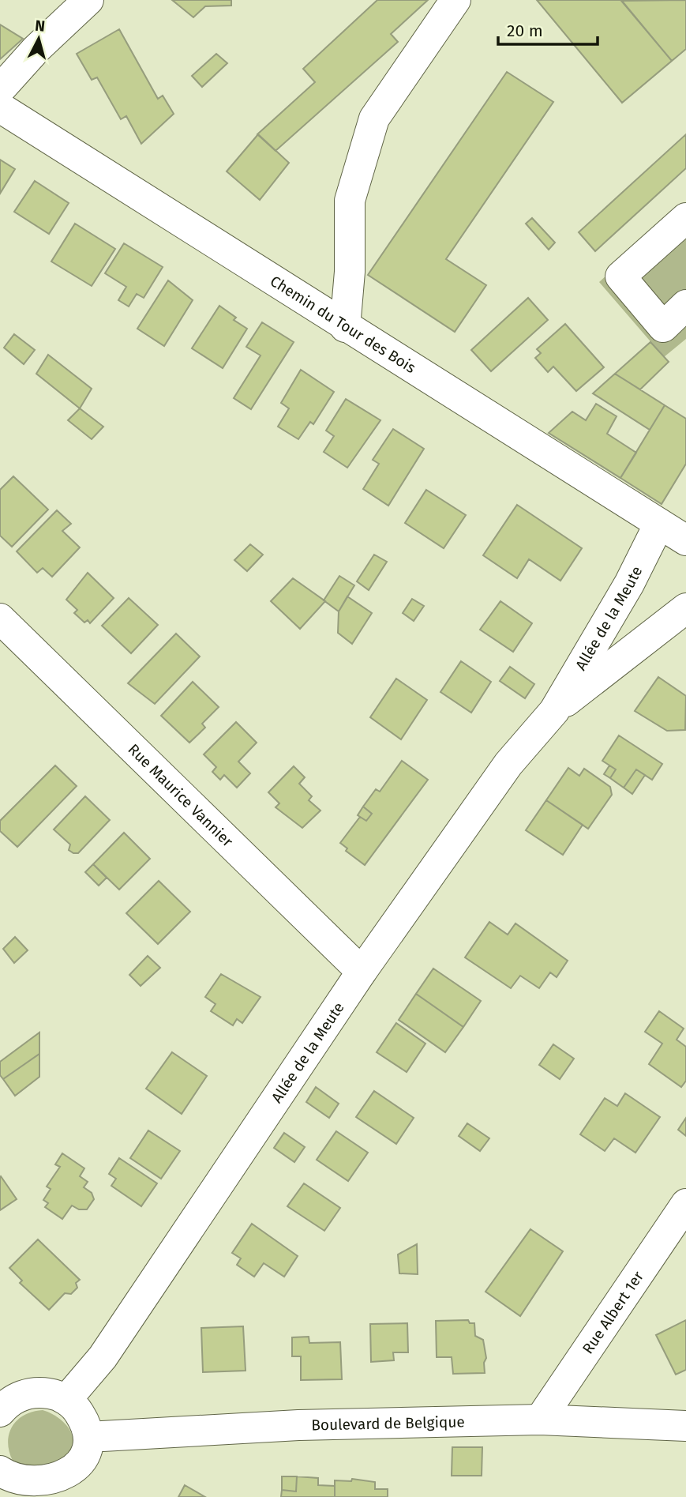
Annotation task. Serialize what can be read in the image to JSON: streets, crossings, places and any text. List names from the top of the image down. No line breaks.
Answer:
{"streets":{"street":["Chemin du Tour des Bois","Allée de la Meute","Rue Maurice Vannier","Rue Albert 1er","Boulevard de Belgique"]},"crossings":[["Chemin du Tour des Bois","Allée de la Meute"],["Allée de la Meute","Rue Maurice Vannier"],["Rue Albert 1er","Boulevard de Belgique"]],"scale_bar":"20 m","north":"top"}
